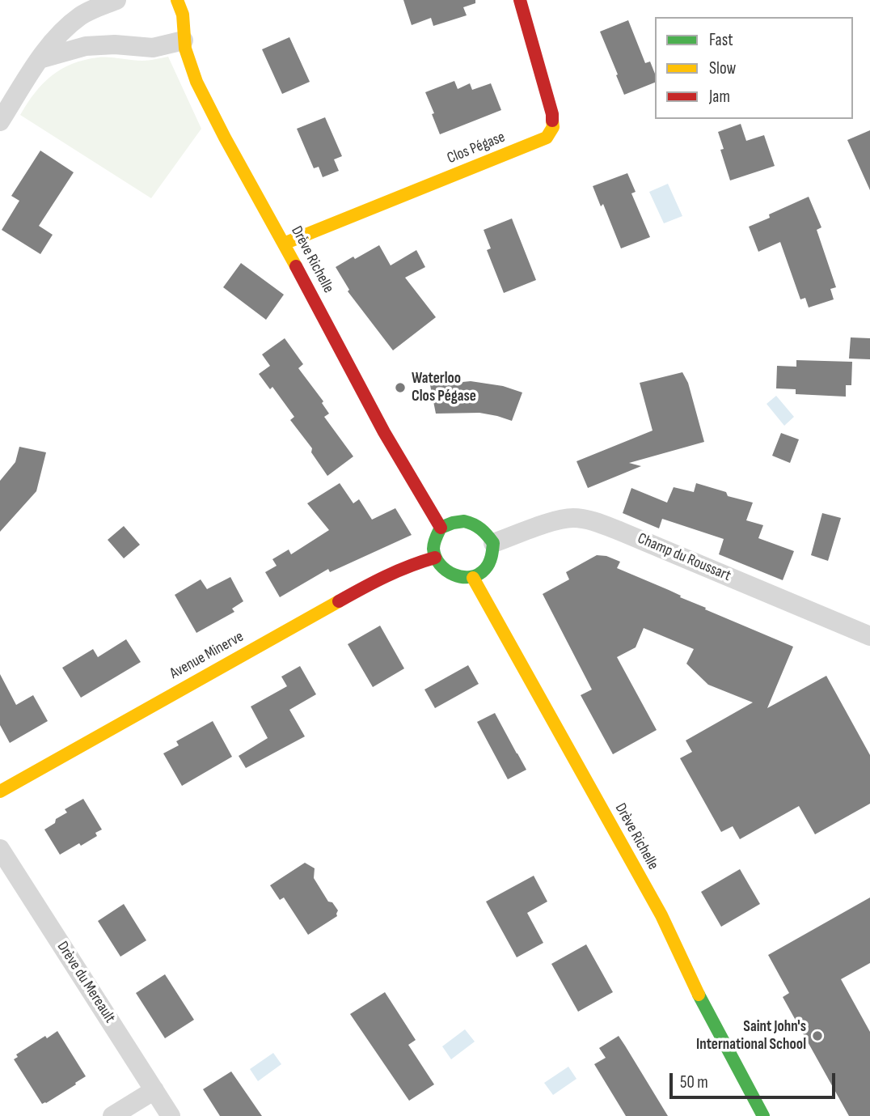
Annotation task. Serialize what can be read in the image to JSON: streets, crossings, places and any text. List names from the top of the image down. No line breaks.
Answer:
{"streets":{"street":["Clos Pégase","Drève Richelle","Champ du Roussart","Avenue Minerve","Drève du Mereault"]},"crossings":[["Clos Pégase","Drève Richelle"],["Drève Richelle","Champ du Roussart"],["Drève Richelle","Avenue Minerve"],["Champ du Roussart","Avenue Minerve"]],"places":["Waterloo Clos Pégase","Saint John's International School"],"legend":["Fast","Slow","Jam"],"scale_bar":"50 m"}
